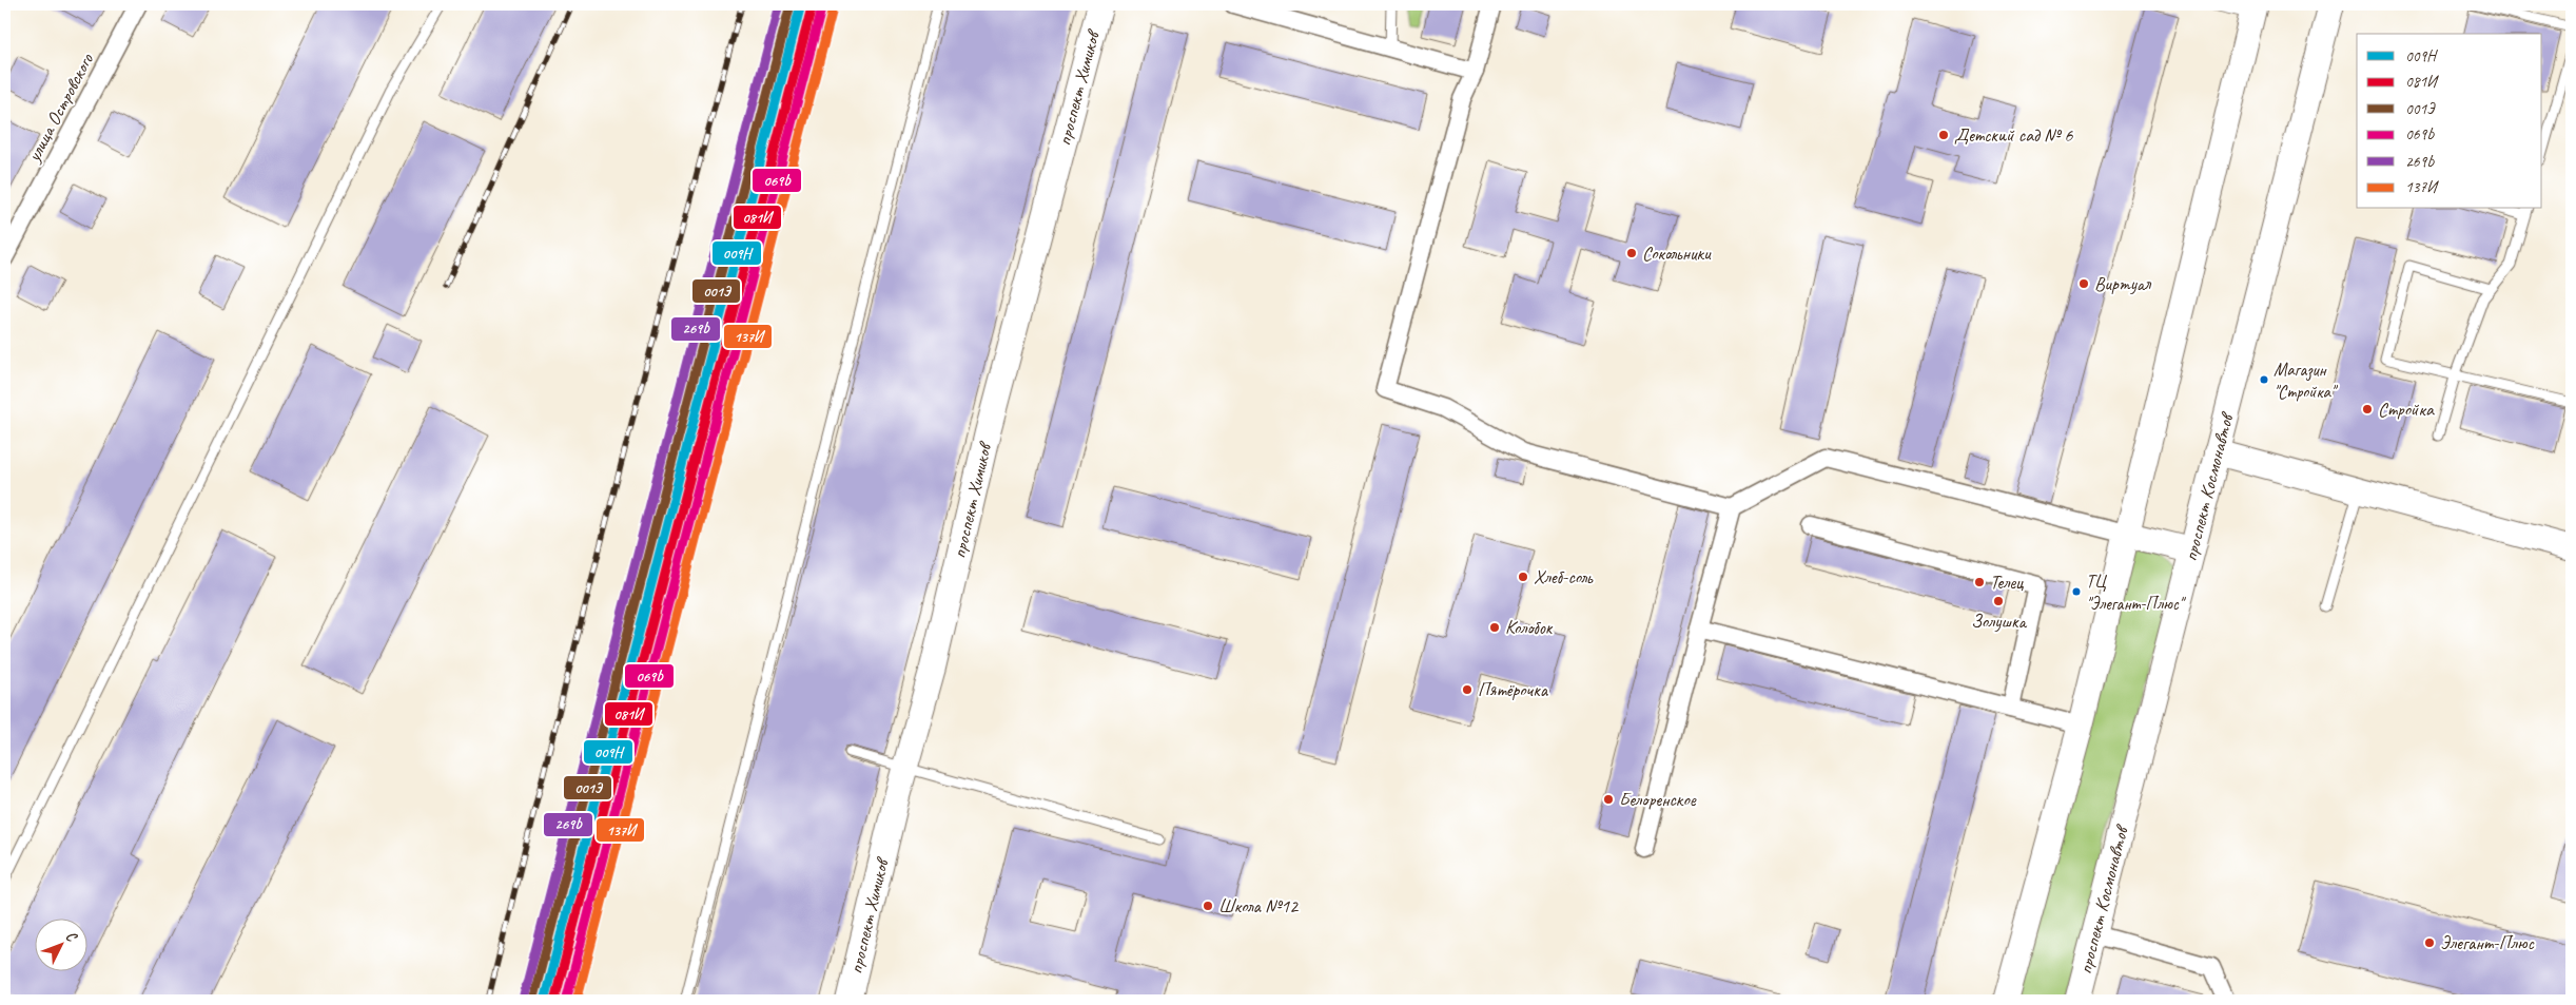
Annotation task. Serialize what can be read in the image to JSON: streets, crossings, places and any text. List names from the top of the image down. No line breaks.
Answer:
{"streets":{"main road":["проспект Химиков","проспект Космонавтов"],"street":["улица Островского"]},"places":["Детский сад № 6","Сокольники","Виртуал","Магазин \"Стройка\"","Стройка","Хлеб-соль","Телец","ТЦ \"Элегант-Плюс\"","Золушка","Колобок","Пятёрочка","Белоренское","Школа №12","Элегант-Плюс"],"lines":["transit line 009Н","transit line 001Э","transit line 269Ь","transit line 081И","transit line 069Ь","transit line 137И"],"legend":["009Н","081И","001Э","069Ь","269Ь","137И"],"north":"top right"}
